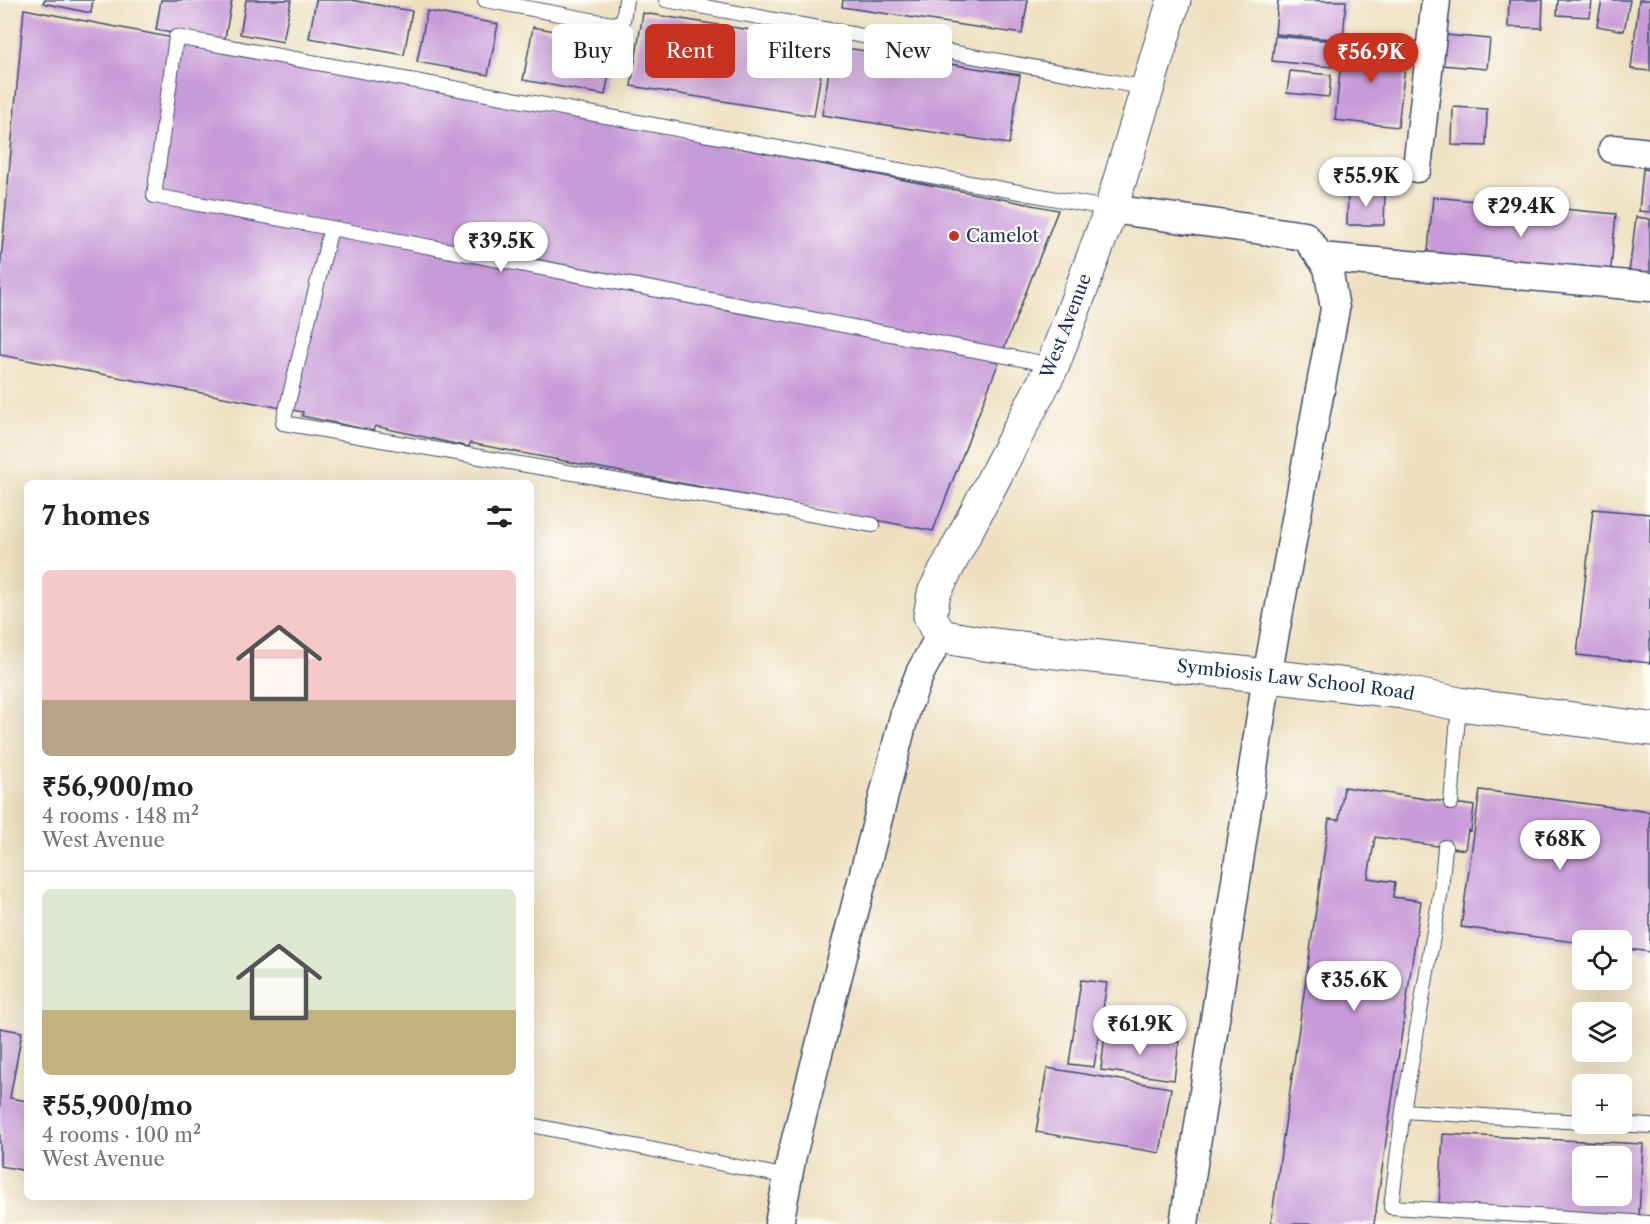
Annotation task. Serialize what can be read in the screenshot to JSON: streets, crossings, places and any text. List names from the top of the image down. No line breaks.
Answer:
{"streets":{"street":["West Avenue","Symbiosis Law School Road"]},"crossings":[["West Avenue","Symbiosis Law School Road"]],"places":["Camelot"],"page":{"chip":["Buy","Rent","Filters","New"],"price":["₹56.9K","₹55.9K","₹29.4K","₹39.5K","₹68K","₹35.6K","₹61.9K"],"heading":"7 homes","list":[{"name":"₹56,900/mo","note":"4 rooms · 148 m² · West Avenue"},{"name":"₹55,900/mo","note":"4 rooms · 100 m² · West Avenue"}],"map_buttons":["+","−"]}}
